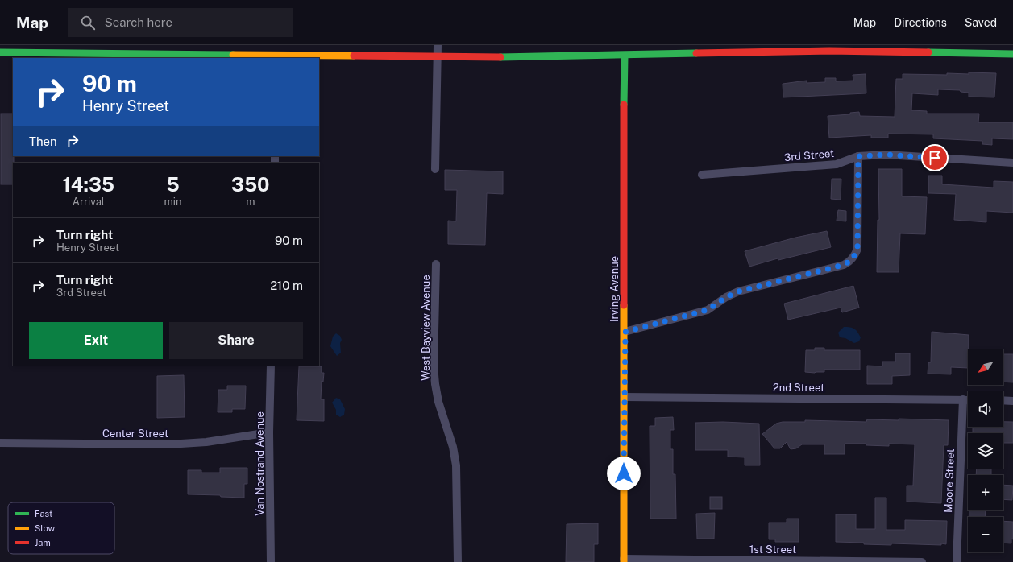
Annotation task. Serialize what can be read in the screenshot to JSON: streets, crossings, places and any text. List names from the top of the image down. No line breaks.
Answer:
{"streets":{"main road":["Irving Avenue"],"street":["3rd Street","West Bayview Avenue","2nd Street","Center Street","Van Nostrand Avenue","Moore Street","1st Street"]},"crossings":[["Irving Avenue","2nd Street"],["Irving Avenue","1st Street"],["2nd Street","Moore Street"],["Center Street","Van Nostrand Avenue"]],"legend":["Fast","Slow","Jam"],"north":"bottom left","page":{"header":"Map","search":"Search here","nav":["Map","Directions","Saved"],"turn":["90 m","Henry Street"],"then":"Then","eta":["14:35","Arrival","5","min","350","m"],"list":[{"name":"Turn right","note":"Henry Street","value":"90 m"},{"name":"Turn right","note":"3rd Street","value":"210 m"}],"buttons":["Exit","Share"],"map_buttons":["+","−"]}}
